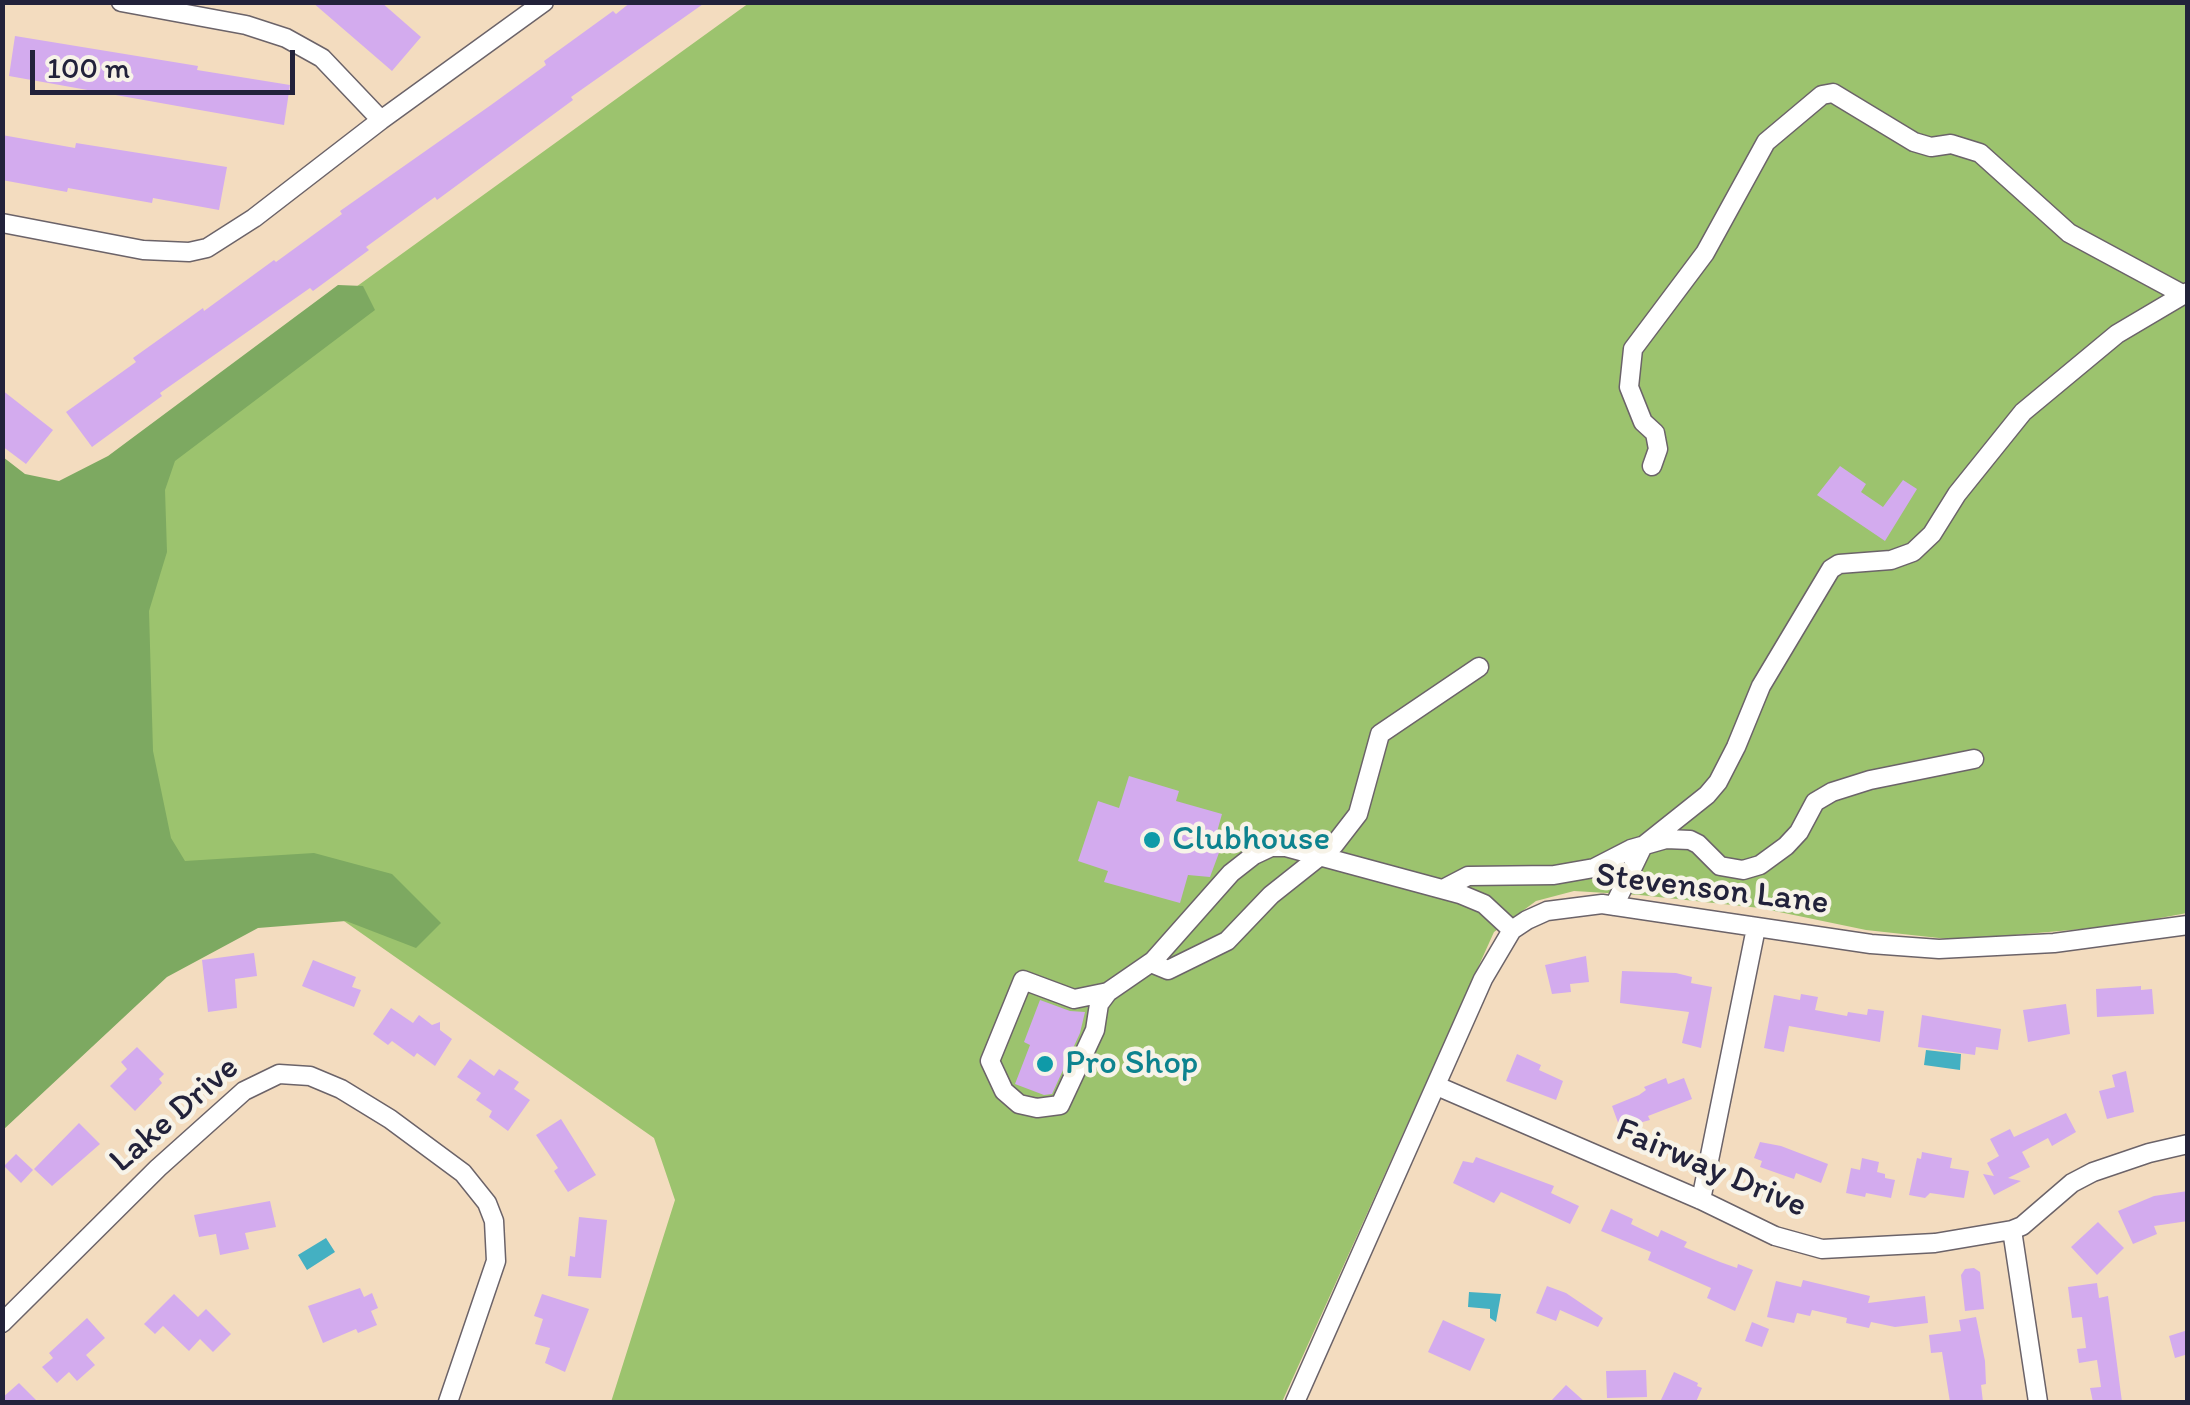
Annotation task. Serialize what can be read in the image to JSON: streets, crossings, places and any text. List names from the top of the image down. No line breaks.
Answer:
{"streets":{"street":["Stevenson Lane","Lake Drive","Fairway Drive"]},"places":["Clubhouse","Pro Shop"],"scale_bar":"100 m"}
